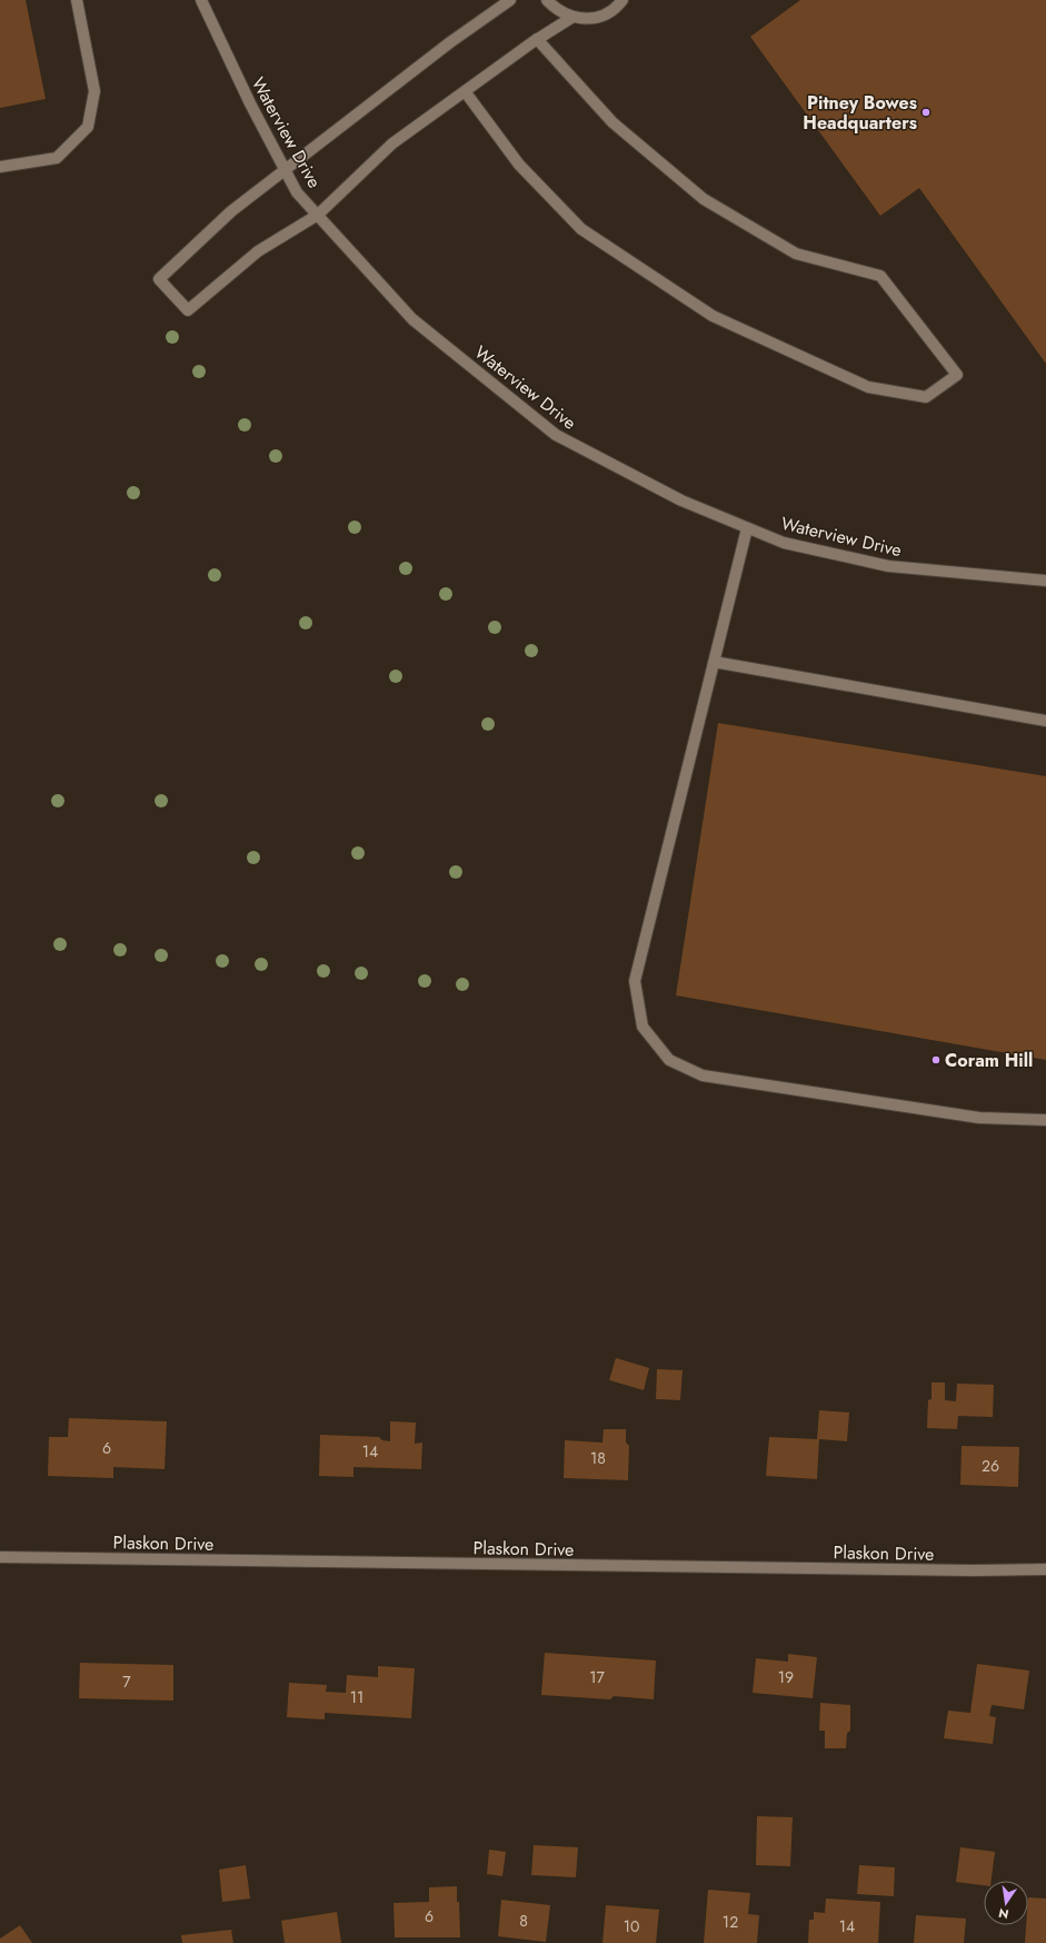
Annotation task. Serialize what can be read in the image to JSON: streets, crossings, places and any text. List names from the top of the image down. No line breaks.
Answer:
{"streets":{"street":["Waterview Drive","Plaskon Drive"]},"places":["Pitney Bowes Headquarters","Coram Hill"],"house_numbers":["6","14","18","26","17","19","7","11","6","8","12","10","14"],"north":"bottom"}
